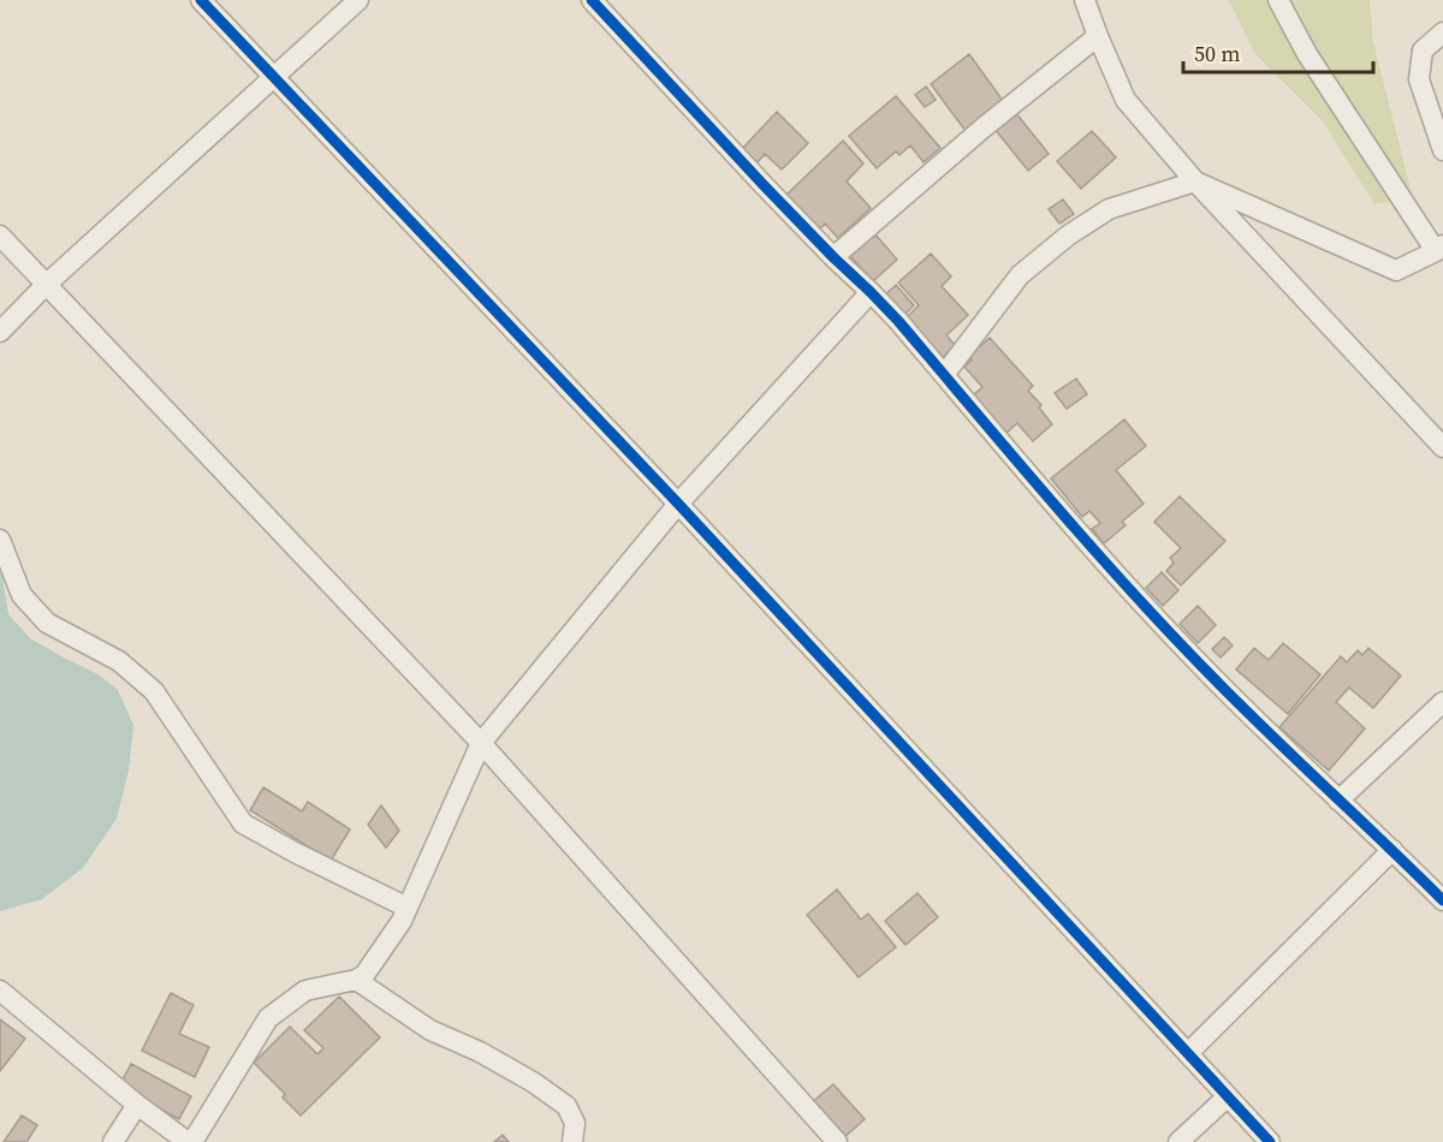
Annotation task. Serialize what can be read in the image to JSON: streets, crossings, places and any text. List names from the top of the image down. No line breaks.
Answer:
{"scale_bar":"50 m"}
